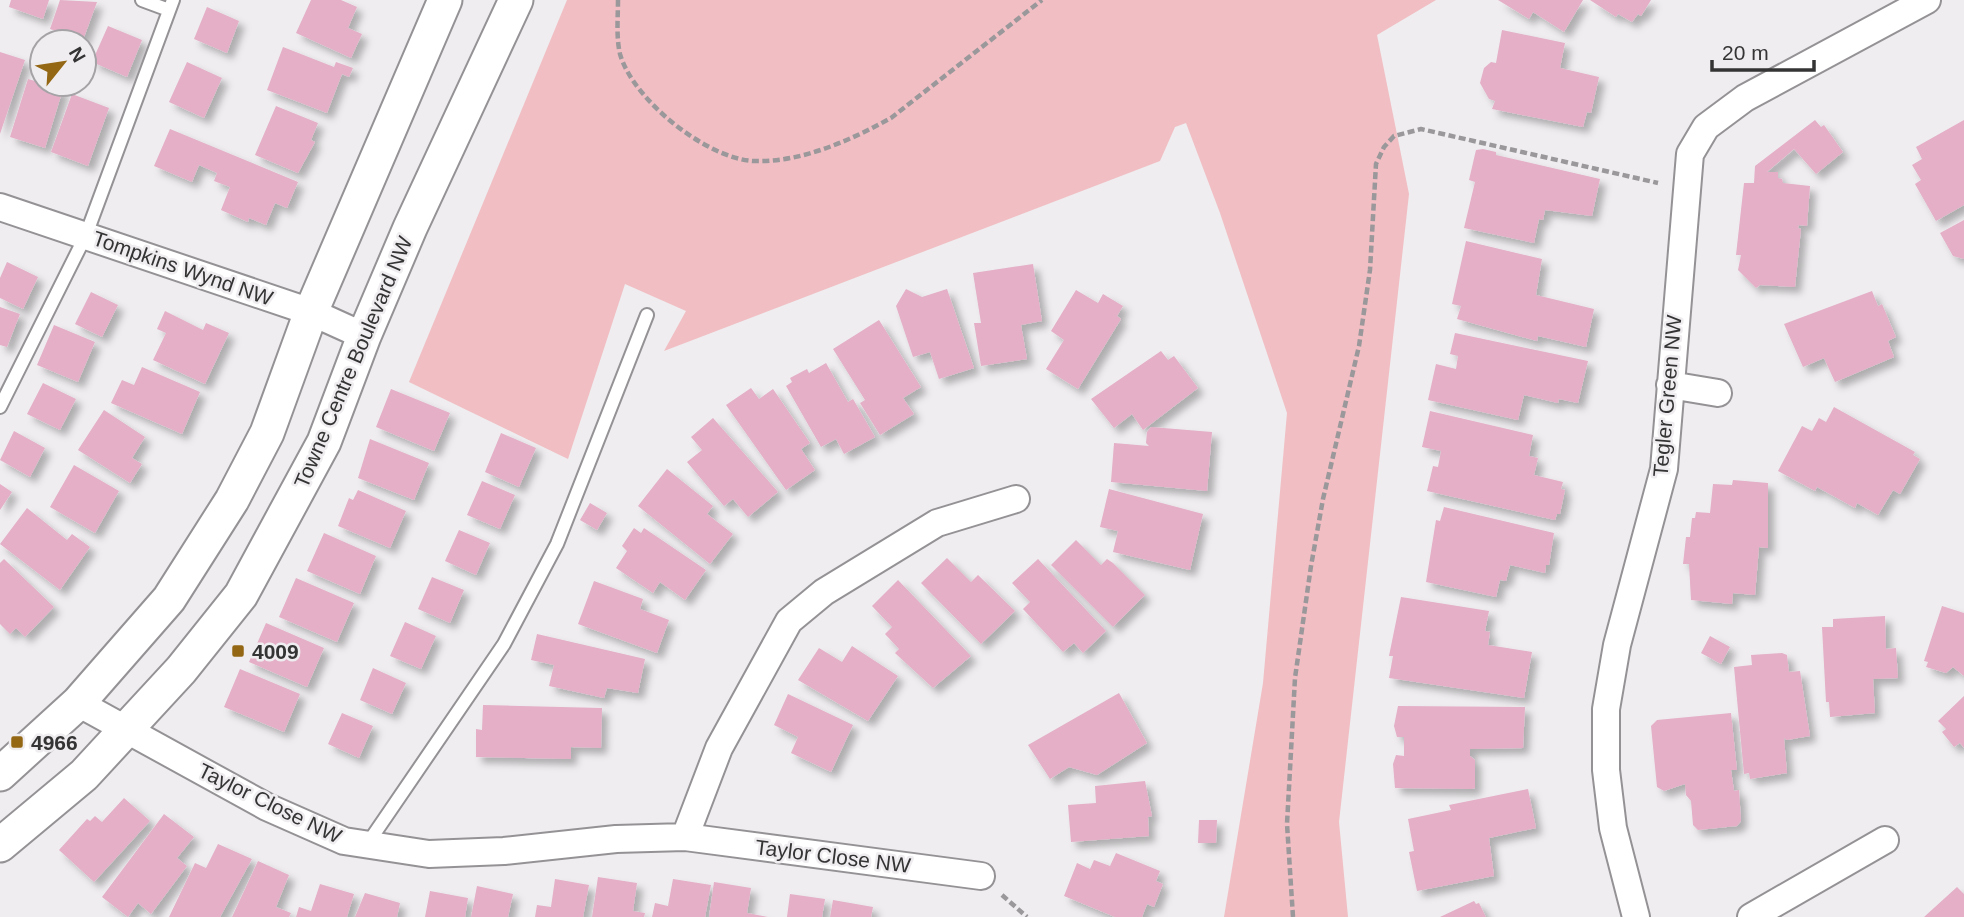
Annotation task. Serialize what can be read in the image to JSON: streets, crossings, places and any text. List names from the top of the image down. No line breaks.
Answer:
{"streets":{"street":["Tompkins Wynd NW","Towne Centre Boulevard NW","Tegler Green NW","Taylor Close NW"]},"crossings":[["Tompkins Wynd NW","Towne Centre Boulevard NW"],["Towne Centre Boulevard NW","Taylor Close NW"]],"places":{"transit":["4009","4966"]},"scale_bar":"20 m","north":"top right"}
